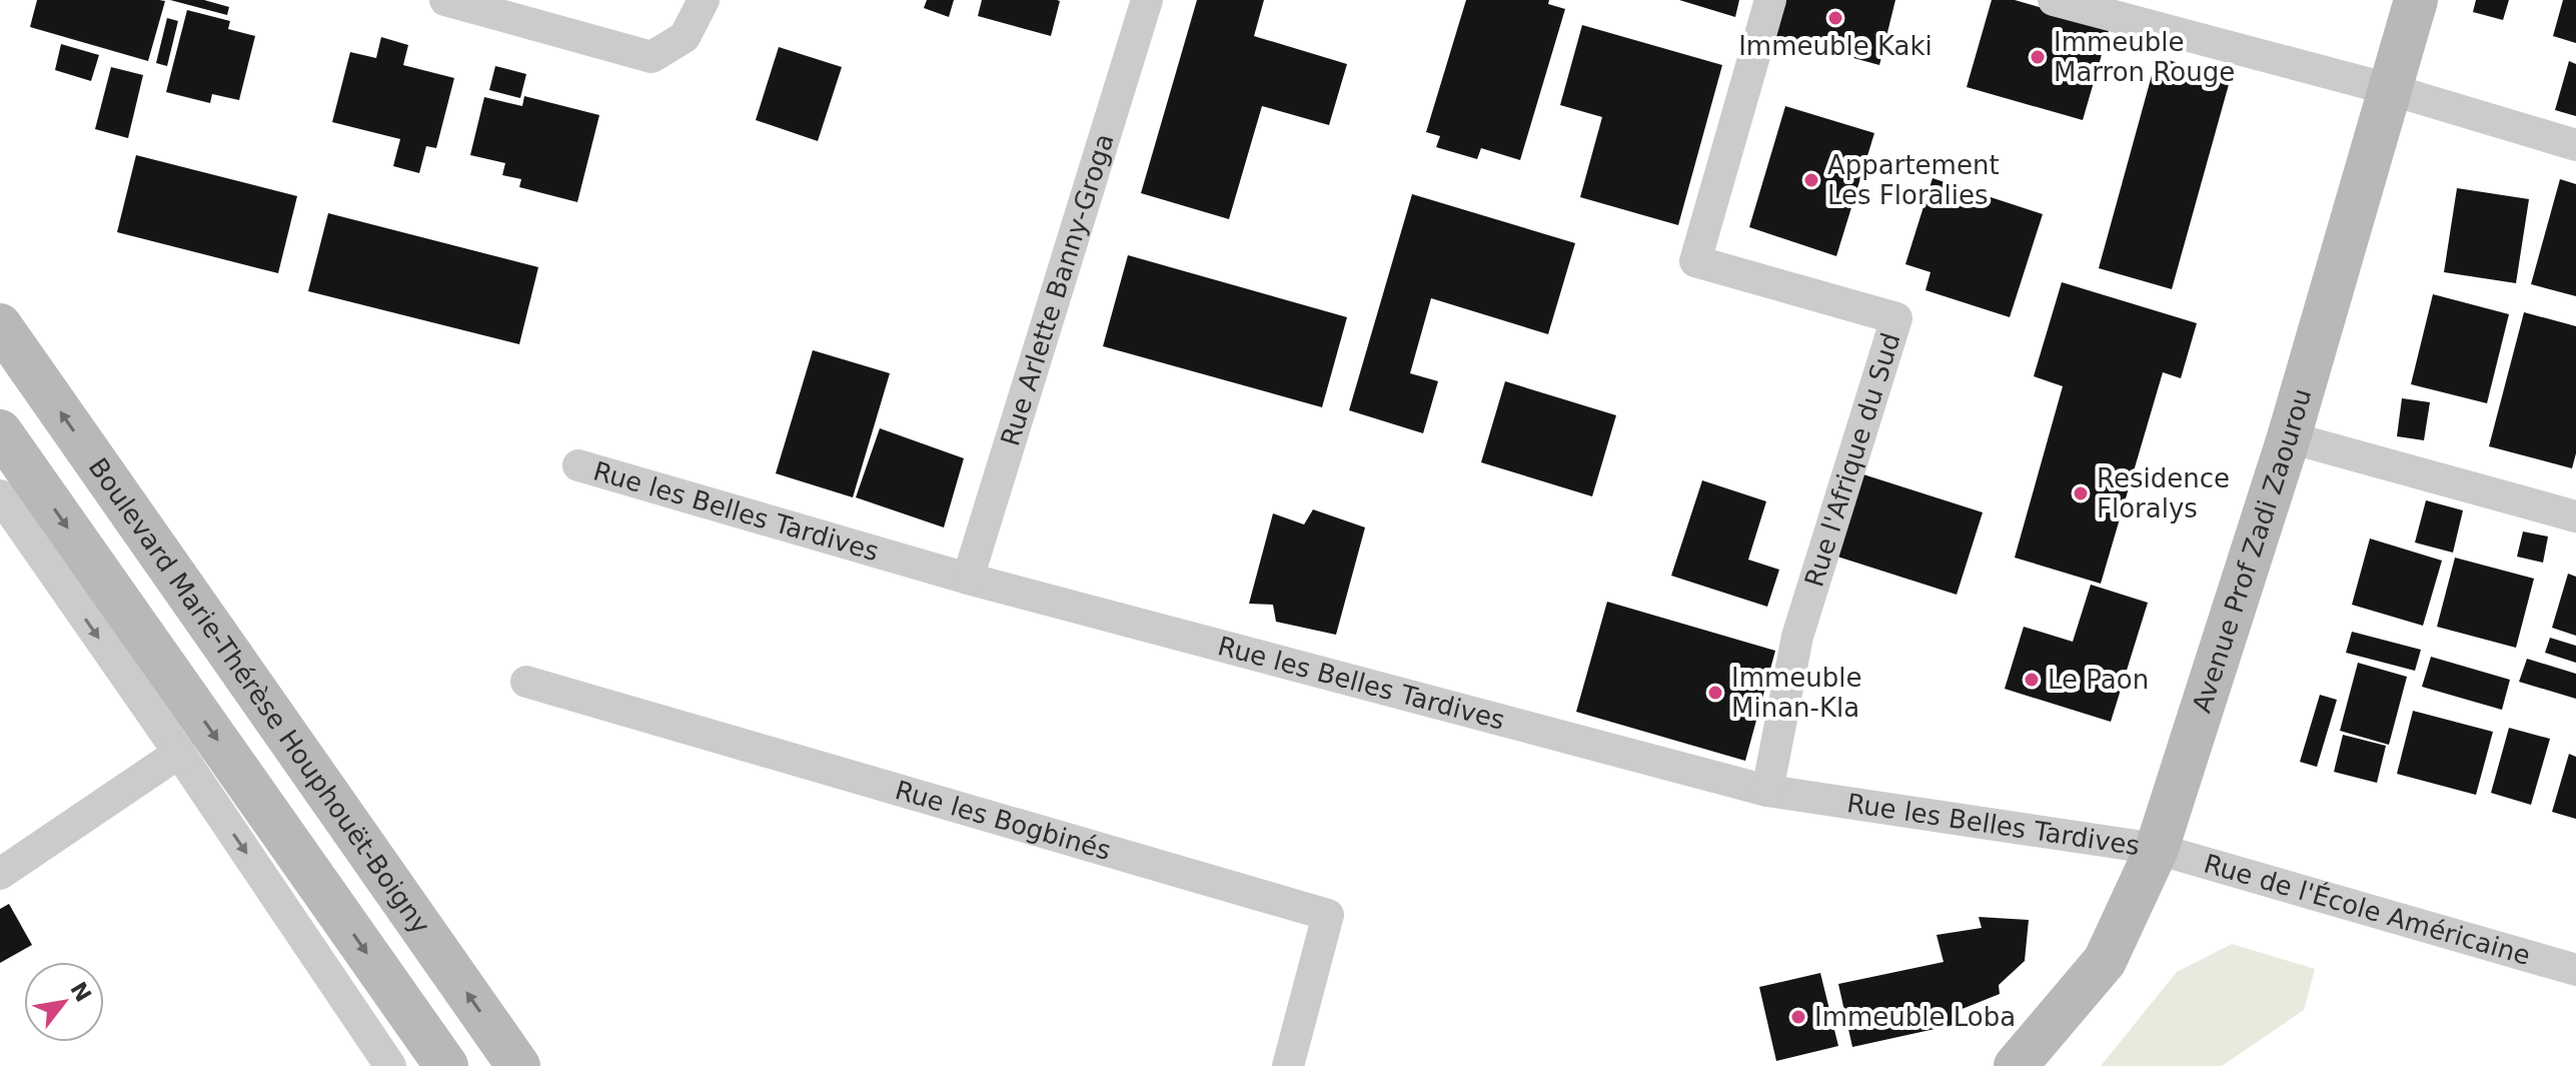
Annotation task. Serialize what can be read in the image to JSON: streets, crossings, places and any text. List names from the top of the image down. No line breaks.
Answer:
{"streets":{"main road":["Avenue Prof Zadi Zaourou","Boulevard Marie-Thérèse Houphouët-Boigny"],"street":["Rue Arlette Banny-Groga","Rue l'Afrique du Sud","Rue les Belles Tardives","Rue les Bogbinés","Rue de l'École Américaine"]},"crossings":[["Rue Arlette Banny-Groga","Rue les Belles Tardives"],["Rue l'Afrique du Sud","Rue les Belles Tardives"],["Rue les Belles Tardives","Avenue Prof Zadi Zaourou"],["Rue les Belles Tardives","Rue de l'École Américaine"],["Avenue Prof Zadi Zaourou","Rue de l'École Américaine"]],"places":["Immeuble Kaki","Immeuble Marron Rouge","Appartement Les Floralies","Residence Floralys","Le Paon","Immeuble Minan-Kla","Immeuble Loba"],"north":"top right"}
